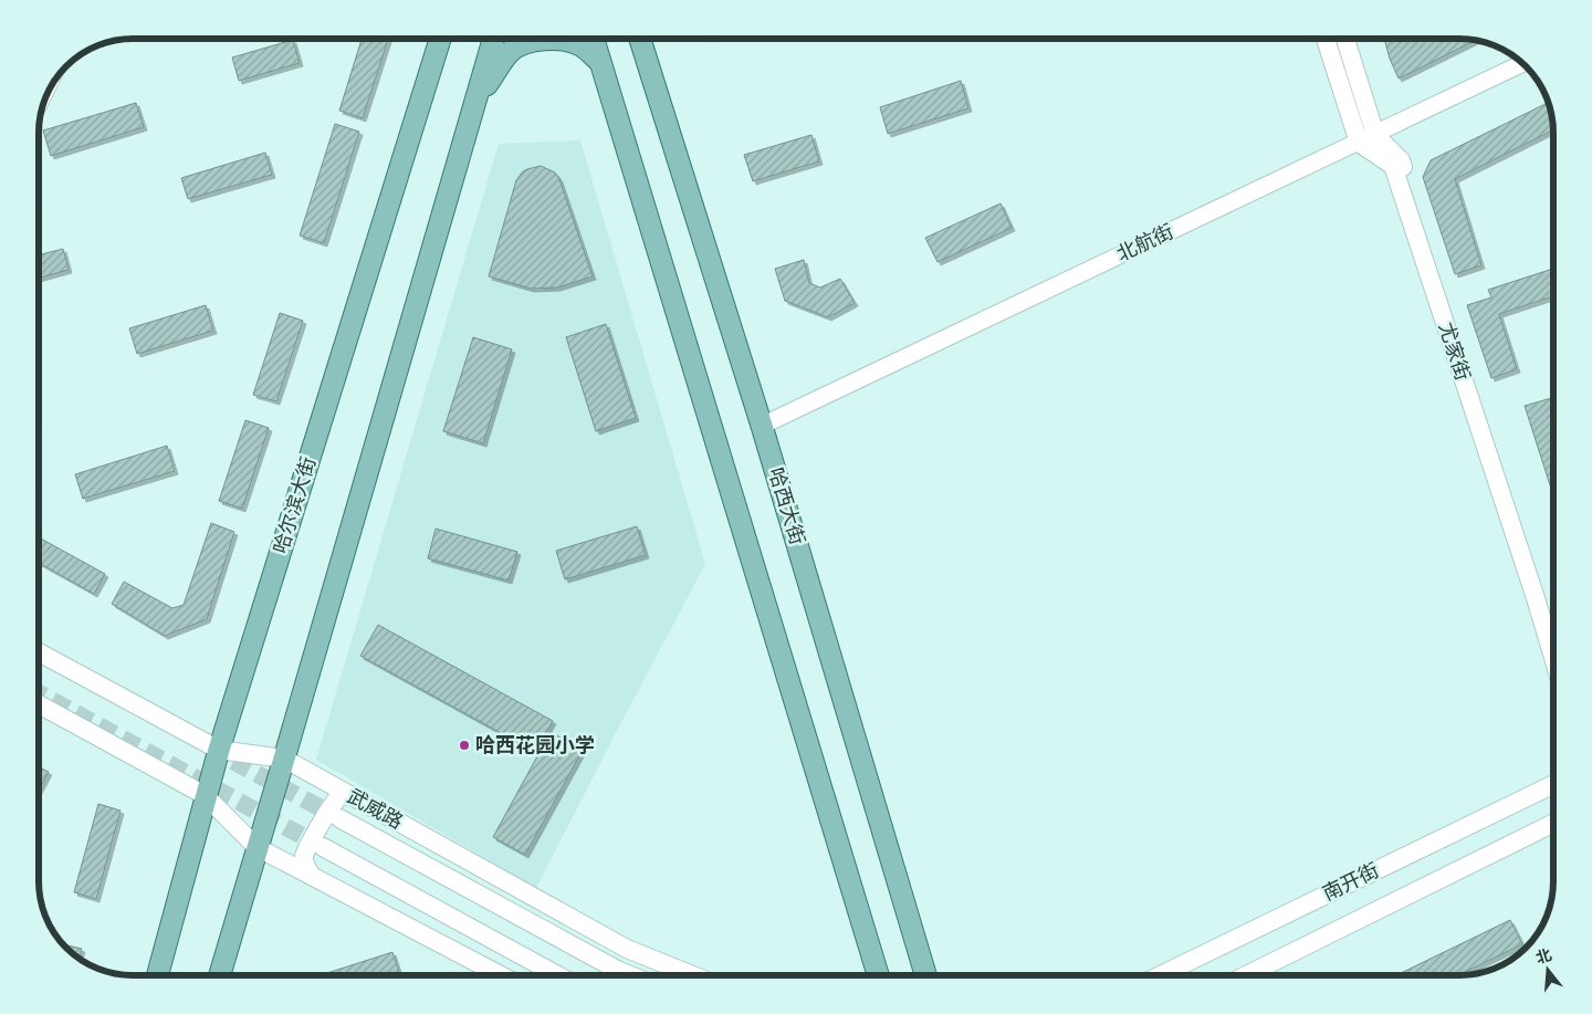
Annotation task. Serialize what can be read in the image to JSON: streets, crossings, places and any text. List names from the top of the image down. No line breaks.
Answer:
{"streets":{"main road":["尤家街","哈尔滨大街","哈西大街","武威路","南开街"],"street":["北航街"]},"crossings":[["北航街","尤家街"],["北航街","哈西大街"],["哈尔滨大街","武威路"]],"places":["哈西花园小学"],"north":"top"}
